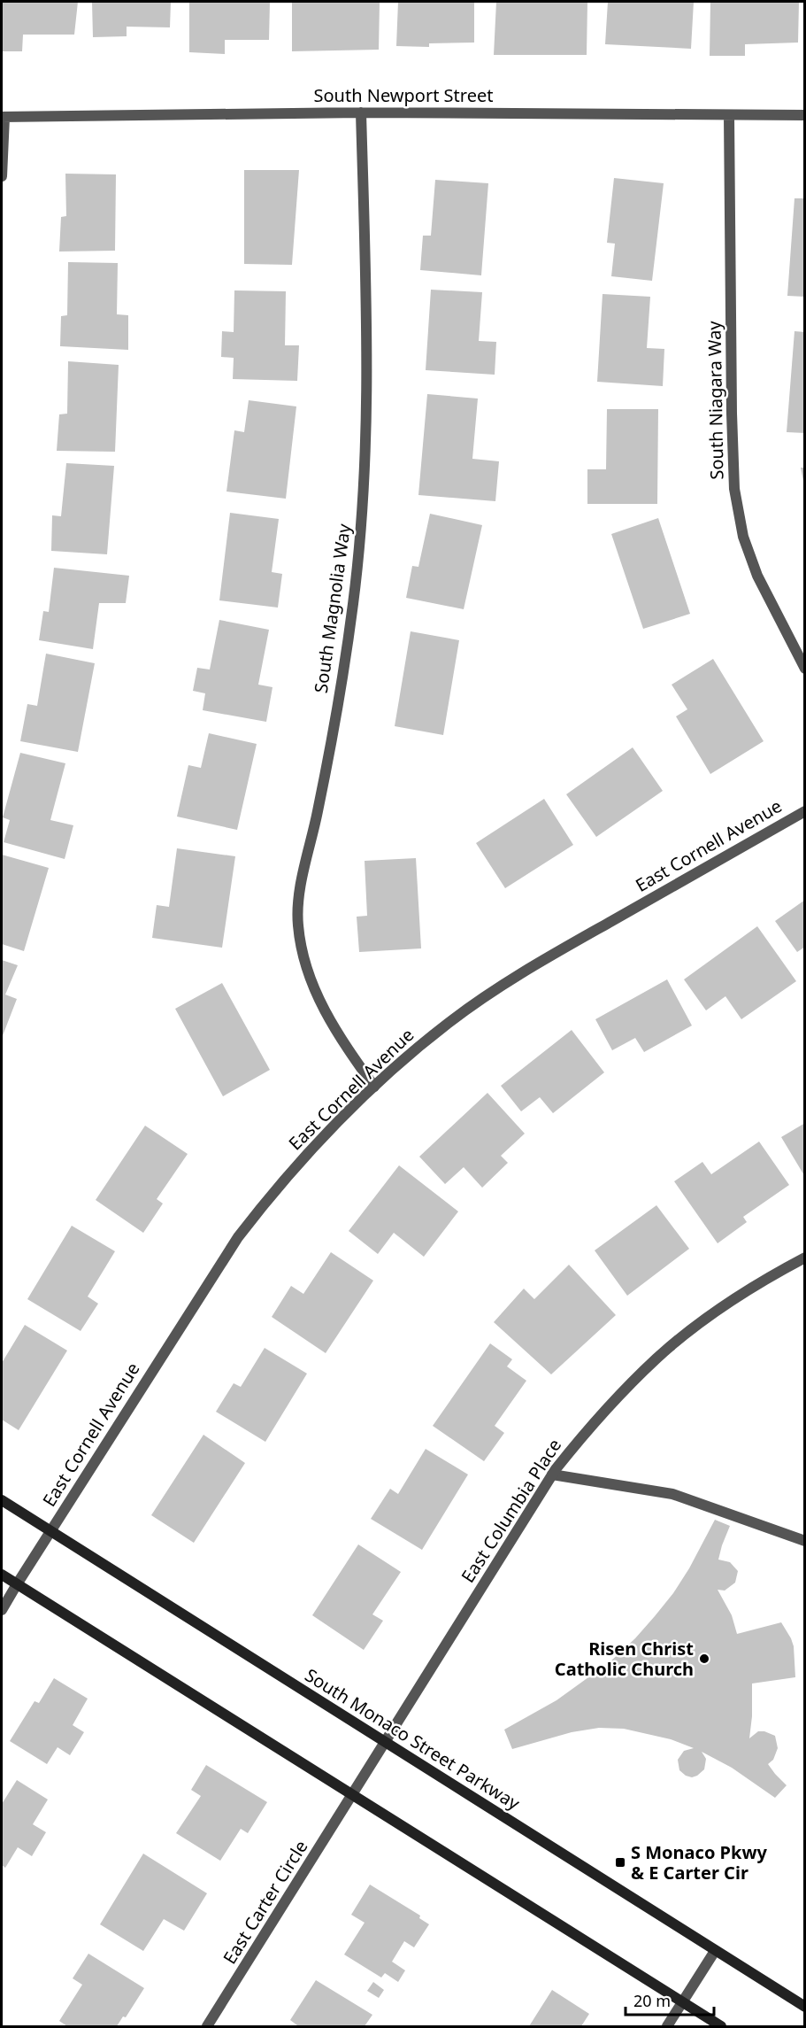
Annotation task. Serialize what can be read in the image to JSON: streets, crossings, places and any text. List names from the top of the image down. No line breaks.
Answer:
{"streets":{"main road":["South Monaco Street Parkway"],"street":["South Newport Street","South Niagara Way","South Magnolia Way","East Cornell Avenue","East Columbia Place","East Carter Circle"]},"crossings":[["South Newport Street","South Niagara Way"],["South Newport Street","South Magnolia Way"],["South Magnolia Way","East Cornell Avenue"],["East Cornell Avenue","South Monaco Street Parkway"],["East Columbia Place","South Monaco Street Parkway"],["East Columbia Place","East Carter Circle"]],"places":{"other":["Risen Christ Catholic Church"],"transit":["S Monaco Pkwy & E Carter Cir"]},"scale_bar":"20 m"}
